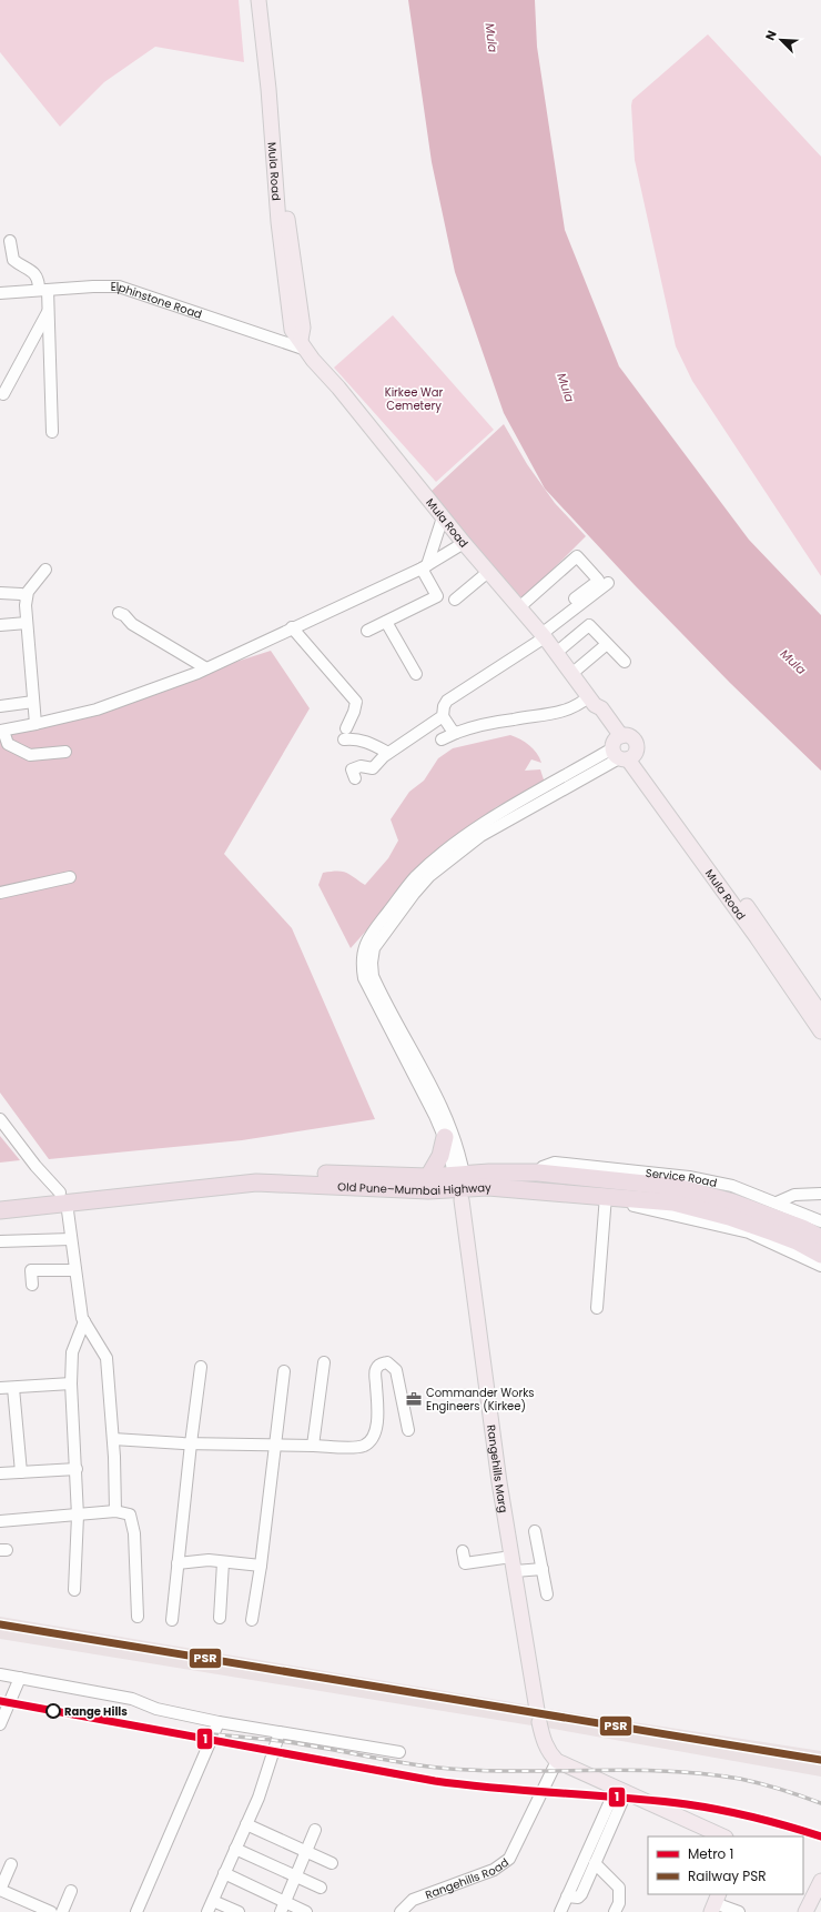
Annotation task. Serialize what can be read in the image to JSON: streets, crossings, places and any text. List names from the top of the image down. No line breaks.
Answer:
{"streets":{"highway":["Old Pune–Mumbai Highway"],"main road":["Mula Road","Rangehills Marg"],"street":["Elphinstone Road","Service Road","Rangehills Road"]},"crossings":[["Mula Road","Elphinstone Road"],["Service Road","Old Pune–Mumbai Highway"],["Old Pune–Mumbai Highway","Rangehills Marg"],["Rangehills Marg","Rangehills Road"]],"water":["Mula"],"parks":["Kirkee War Cemetery"],"places":{"office":["Commander Works Engineers (Kirkee)"],"other":["Range Hills"]},"lines":["rail line PSR","metro line 1"],"legend":["Metro 1","Railway PSR"],"north":"top left"}
